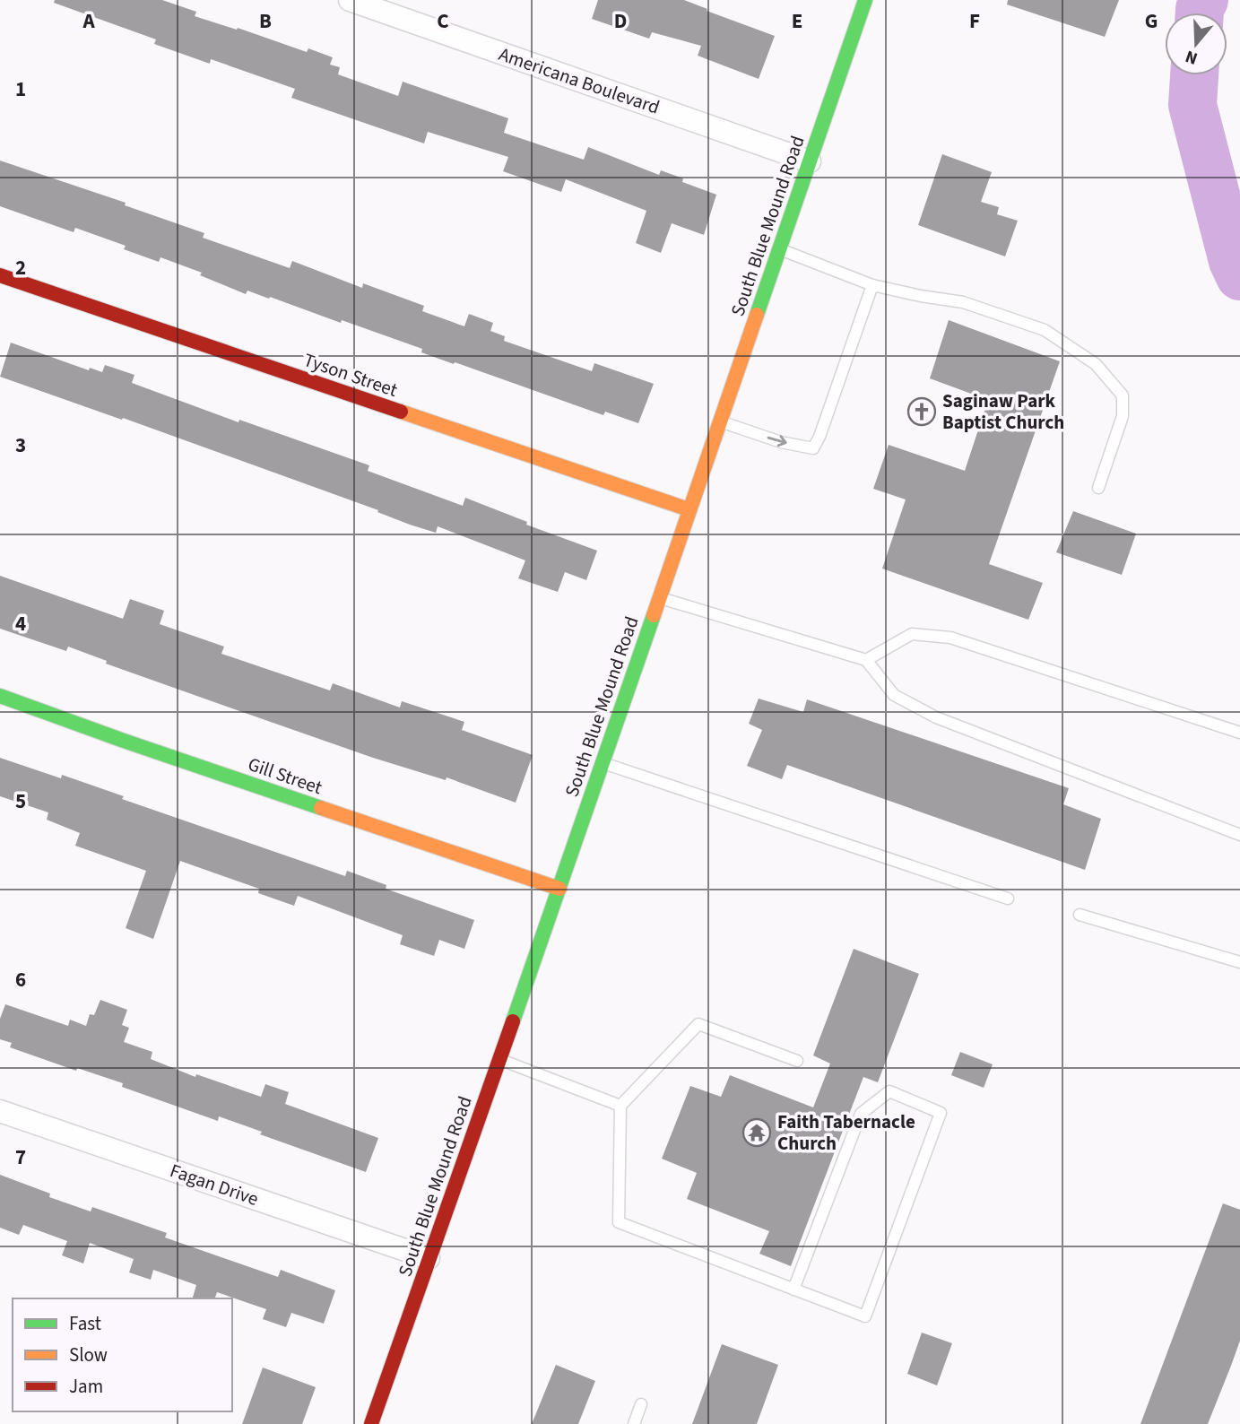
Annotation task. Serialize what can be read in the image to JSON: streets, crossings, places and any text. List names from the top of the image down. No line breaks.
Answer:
{"streets":{"main road":["South Blue Mound Road","Tyson Street","Gill Street"],"street":["Americana Boulevard","Fagan Drive"]},"crossings":[["Americana Boulevard","South Blue Mound Road"],["South Blue Mound Road","Tyson Street"],["South Blue Mound Road","Gill Street"],["South Blue Mound Road","Fagan Drive"]],"places":{"church":["Saginaw Park Baptist Church"],"temple":["Faith Tabernacle Church"]},"legend":["Fast","Slow","Jam"],"north":"bottom","grid":{"columns":["A","B","C","D","E","F","G"],"rows":["1","2","3","4","5","6","7"]}}
